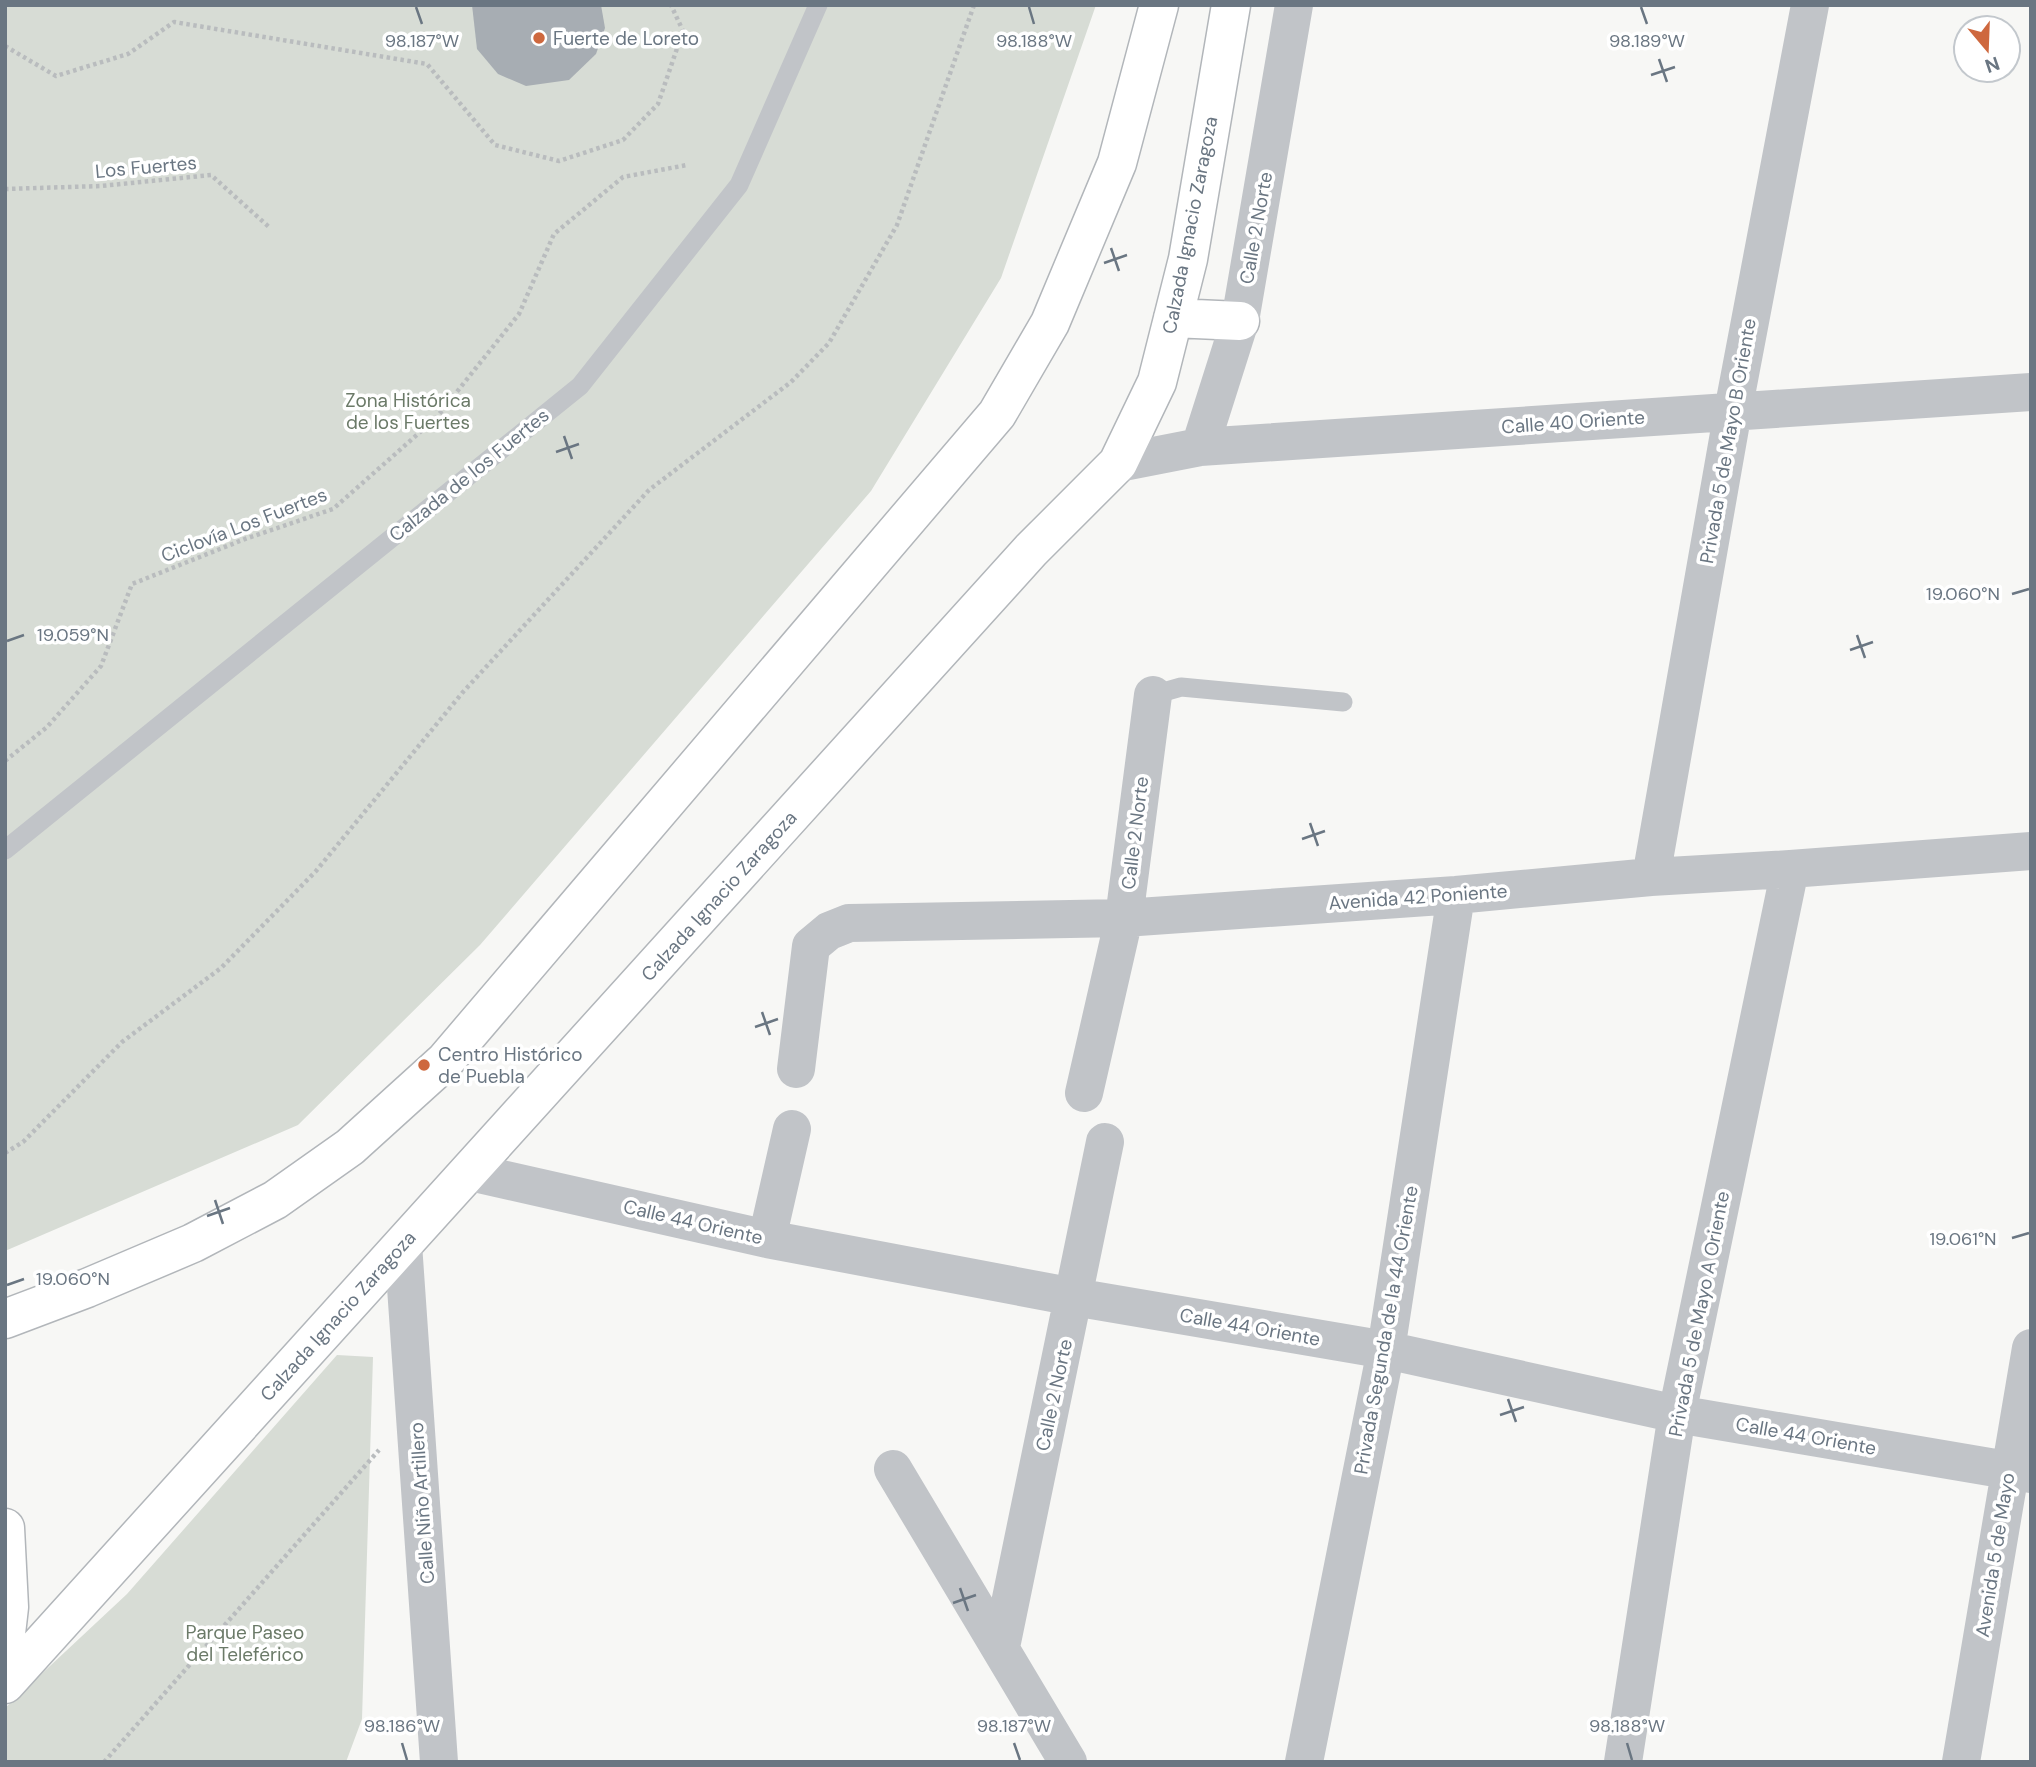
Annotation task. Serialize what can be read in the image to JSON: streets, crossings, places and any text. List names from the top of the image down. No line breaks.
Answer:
{"streets":{"main road":["Calzada Ignacio Zaragoza"],"street":["Calle 2 Norte","Calle 40 Oriente","Privada 5 de Mayo B Oriente","Avenida 42 Poniente","Calle 44 Oriente","Privada 5 de Mayo A Oriente","Privada Segunda de la 44 Oriente","Calle Niño Artillero","Avenida 5 de Mayo"],"lane":["Calzada de los Fuertes"],"path":["Los Fuertes","Ciclovía Los Fuertes"]},"crossings":[["Calzada Ignacio Zaragoza","Calle 40 Oriente"],["Calzada Ignacio Zaragoza","Calle 44 Oriente"],["Calzada Ignacio Zaragoza","Calle Niño Artillero"],["Calle 2 Norte","Calle 40 Oriente"],["Calle 2 Norte","Avenida 42 Poniente"],["Calle 2 Norte","Calle 44 Oriente"],["Calle 40 Oriente","Privada 5 de Mayo B Oriente"],["Privada 5 de Mayo B Oriente","Avenida 42 Poniente"],["Avenida 42 Poniente","Privada 5 de Mayo A Oriente"],["Avenida 42 Poniente","Privada Segunda de la 44 Oriente"],["Calle 44 Oriente","Privada 5 de Mayo A Oriente"],["Calle 44 Oriente","Privada Segunda de la 44 Oriente"],["Calle 44 Oriente","Avenida 5 de Mayo"]],"parks":["Zona Histórica de los Fuertes","Parque Paseo del Teleférico"],"places":["Fuerte de Loreto","Centro Histórico de Puebla"],"north":"bottom","coordinates":["98.189°W","98.187°W","98.188°W","19.060°N","19.059°N","19.061°N","98.186°W"]}
